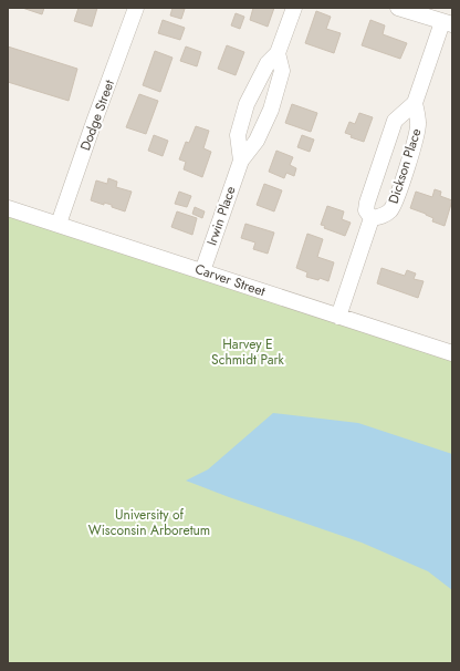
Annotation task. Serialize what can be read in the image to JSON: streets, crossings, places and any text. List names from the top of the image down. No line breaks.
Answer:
{"streets":{"street":["Dodge Street","Dickson Place","Irwin Place","Carver Street"]},"crossings":[["Dodge Street","Carver Street"],["Dickson Place","Carver Street"],["Irwin Place","Carver Street"]],"parks":["Harvey E Schmidt Park","University of Wisconsin Arboretum"]}
